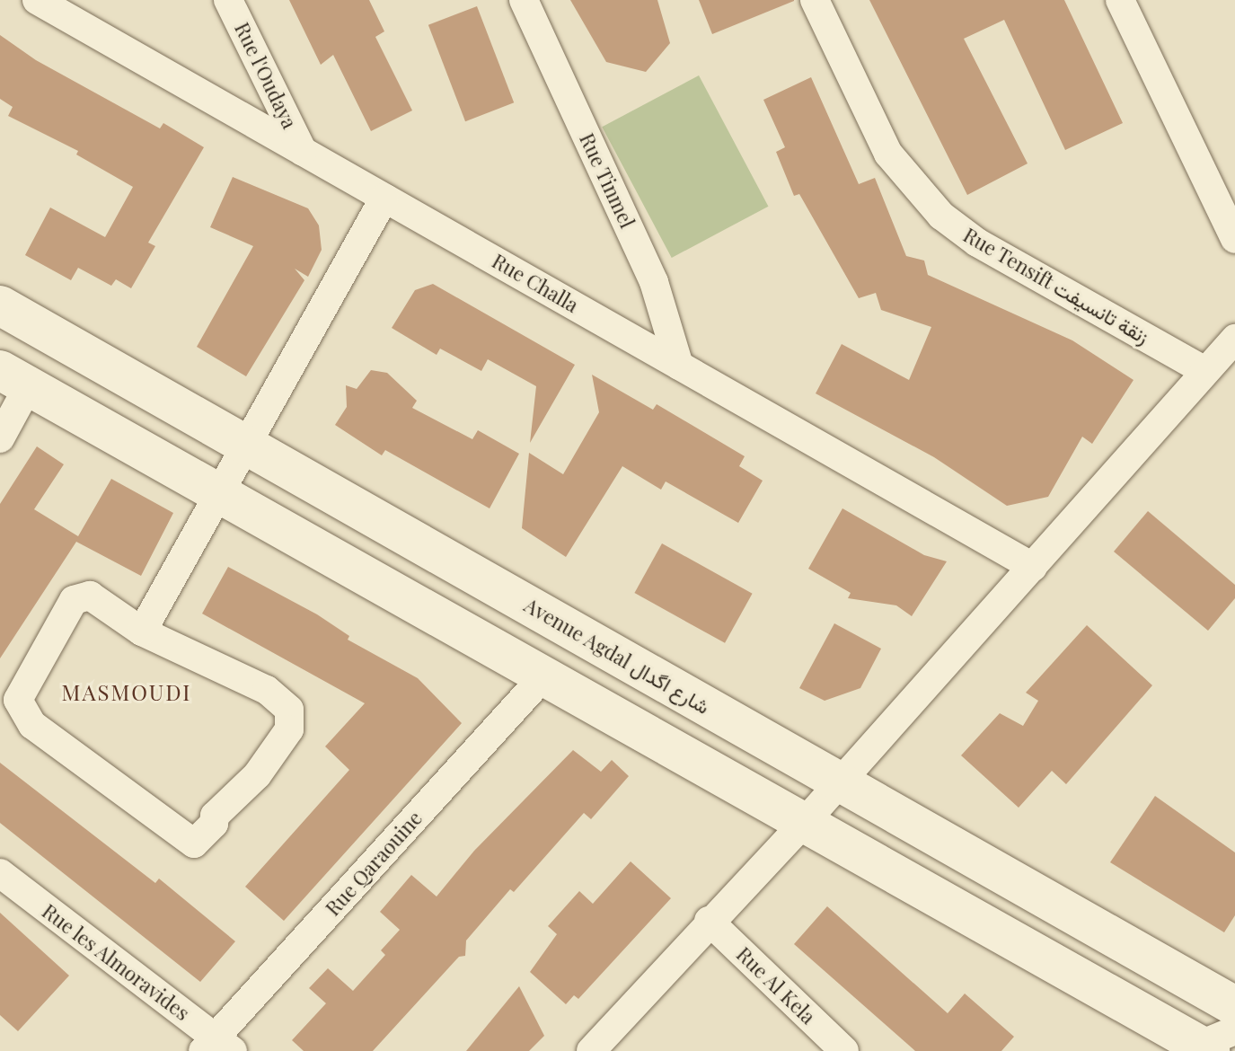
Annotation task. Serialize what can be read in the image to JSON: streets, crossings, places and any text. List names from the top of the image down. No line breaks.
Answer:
{"streets":{"street":["Rue l'Oudaya","Rue Tinmel","Rue Challa","Rue Tensift زنقة تانسيفت","Avenue Agdal شارع اگدال","Rue Qaraouine","Rue les Almoravides","Rue Al Kela"]},"crossings":[["Rue l'Oudaya","Rue Challa"],["Rue Tinmel","Rue Challa"],["Rue Qaraouine","Rue les Almoravides"]],"districts":["MASMOUDI"]}
